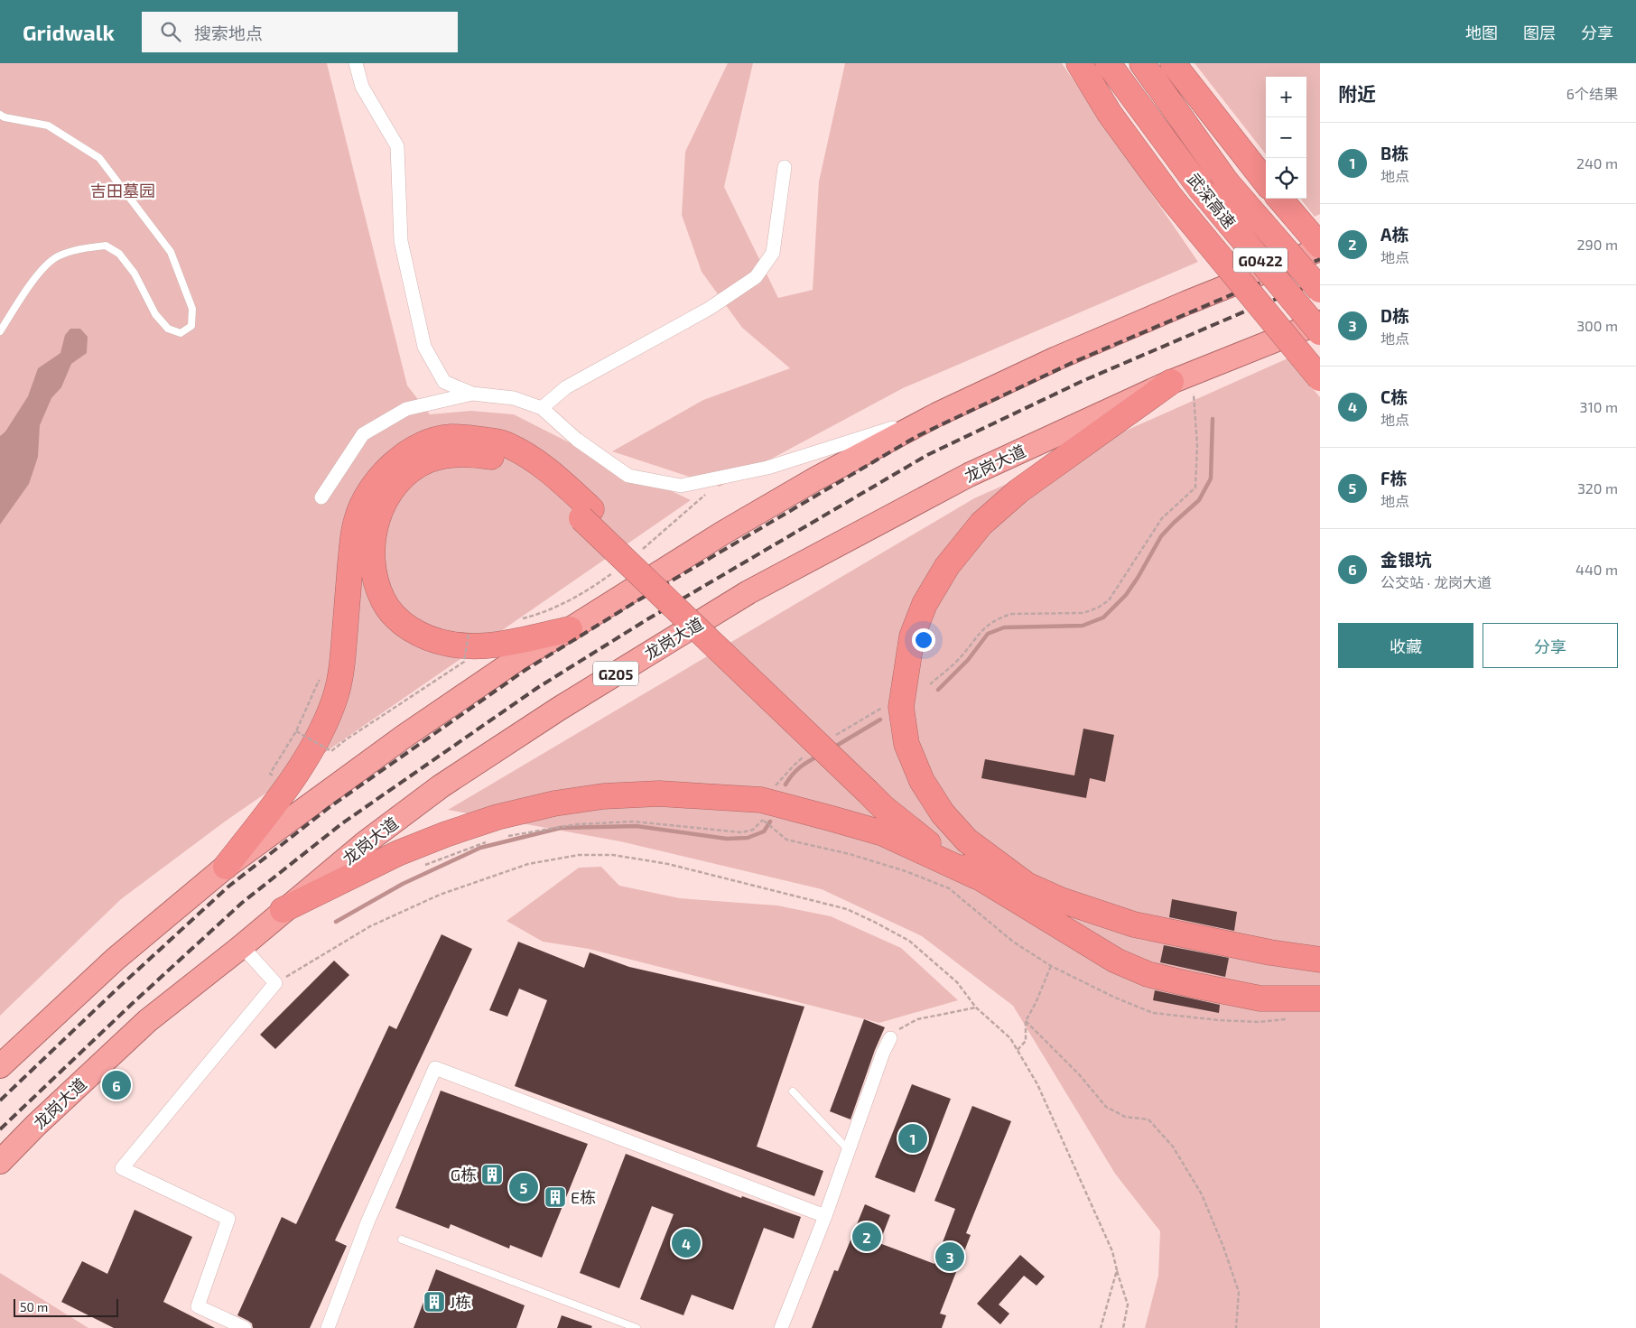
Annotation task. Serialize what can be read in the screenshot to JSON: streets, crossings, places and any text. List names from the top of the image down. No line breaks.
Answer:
{"streets":{"highway":["武深高速","G0422","龙岗大道","G205"]},"parks":["吉田墓园"],"places":{"building":["G栋","E栋","J栋"]},"scale_bar":"50 m","page":{"header":"Gridwalk","search":"搜索地点","nav":["地图","图层","分享"],"heading":["附近","6个结果"],"map_buttons":["+","−"],"list":[{"mark":"1","name":"B栋","note":"地点","value":"240 m"},{"mark":"2","name":"A栋","note":"地点","value":"290 m"},{"mark":"3","name":"D栋","note":"地点","value":"300 m"},{"mark":"4","name":"C栋","note":"地点","value":"310 m"},{"mark":"5","name":"F栋","note":"地点","value":"320 m"},{"mark":"6","name":"金银坑","note":"公交站 · 龙岗大道","value":"440 m"}],"buttons":["收藏","分享"],"pins":["6","1","5","2","4","3"],"scale":"50 m"}}
